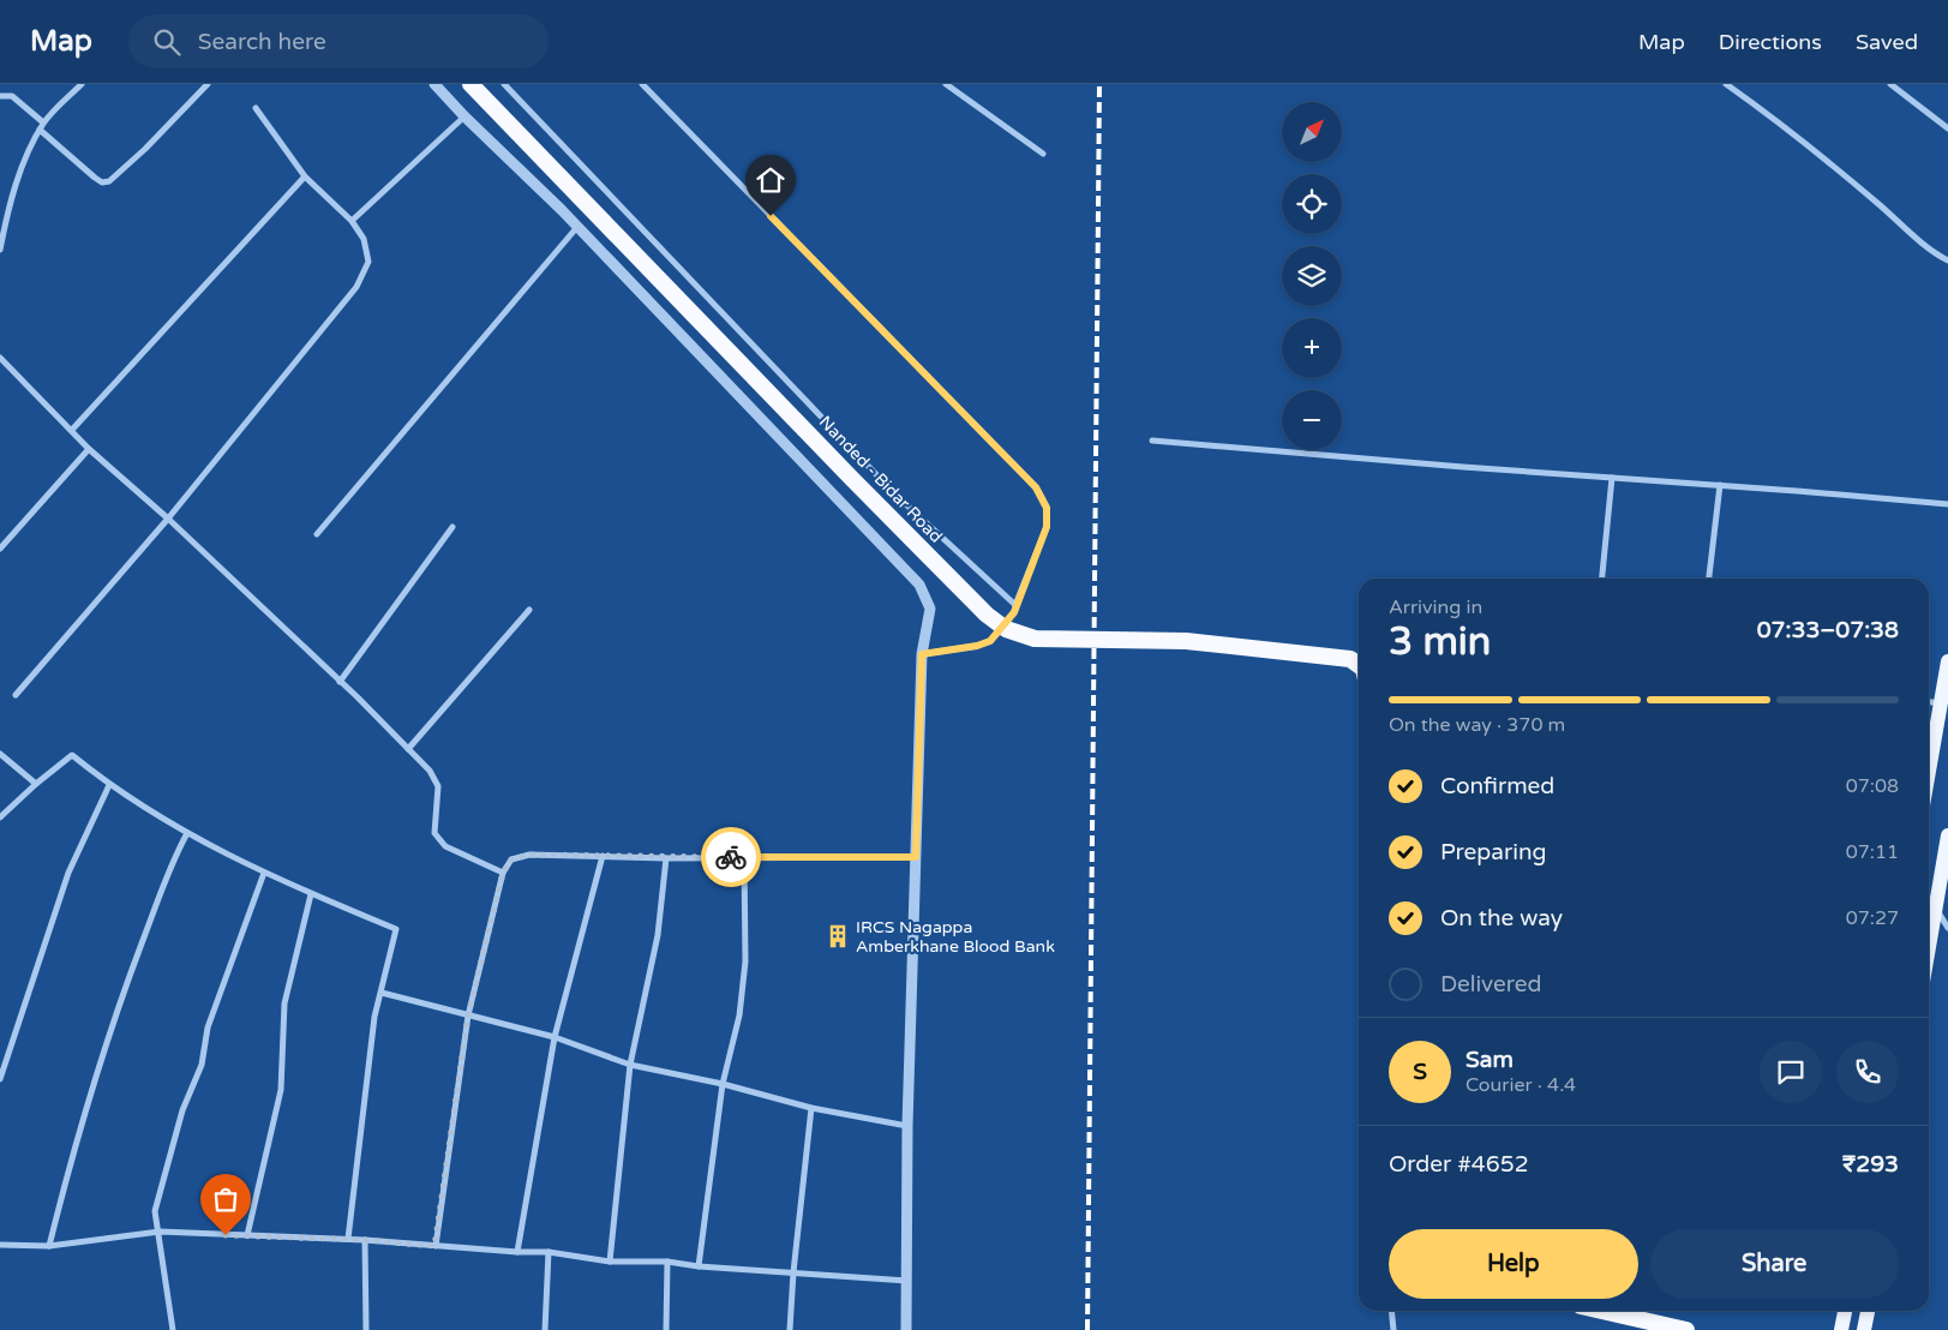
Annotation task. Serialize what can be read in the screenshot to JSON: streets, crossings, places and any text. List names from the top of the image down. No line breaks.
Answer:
{"streets":{"highway":["Nanded - Bidar Road"]},"places":{"building":["IRCS Nagappa Amberkhane Blood Bank"]},"north":"top right","page":{"header":"Map","search":"Search here","nav":["Map","Directions","Saved"],"map_buttons":["+","−"],"heading":["3 min","Arriving in","07:33–07:38"],"panel":["Sam","Courier · 4.4","Order #4652","₹293"],"bar":"On the way · 370 m","list":[["Confirmed","07:08"],["Preparing","07:11"],["On the way","07:27"],"Delivered"],"round":"S","buttons":["Help","Share"]}}
